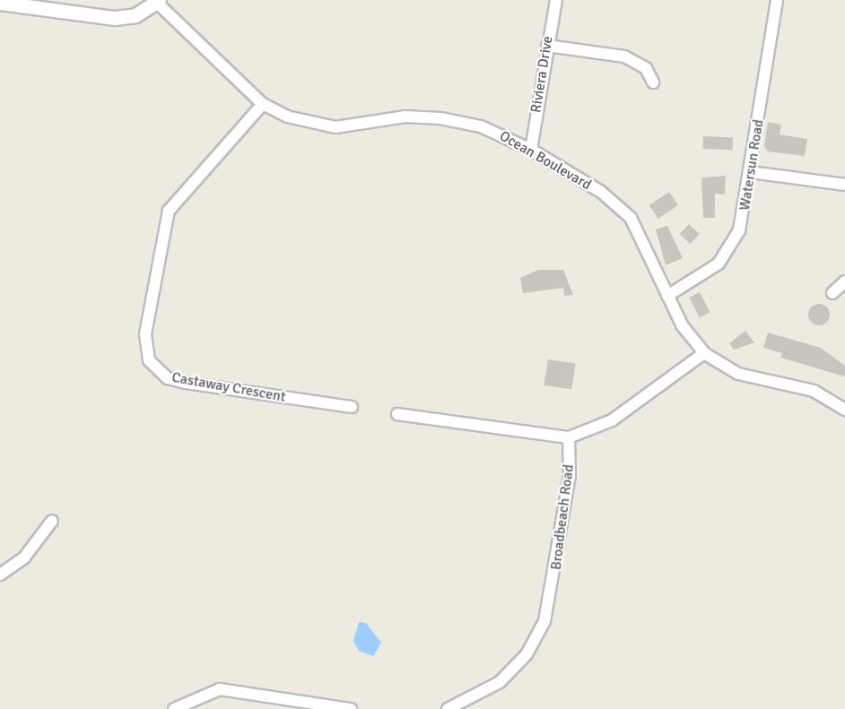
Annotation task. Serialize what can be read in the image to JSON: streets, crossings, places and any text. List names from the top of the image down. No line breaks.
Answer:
{"streets":{"street":["Riviera Drive","Ocean Boulevard","Watersun Road","Castaway Crescent","Broadbeach Road"]},"crossings":[["Riviera Drive","Ocean Boulevard"],["Ocean Boulevard","Watersun Road"],["Ocean Boulevard","Castaway Crescent"]]}
